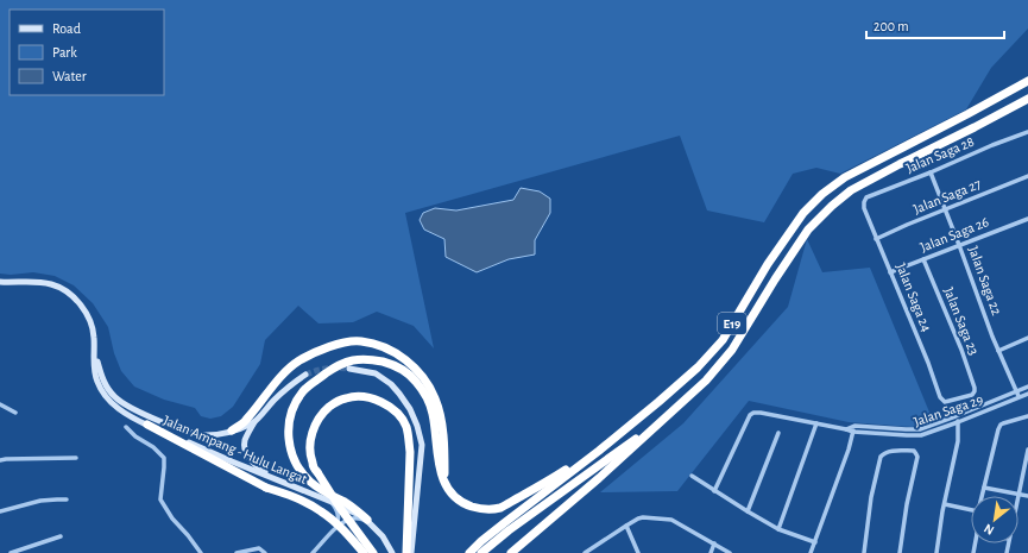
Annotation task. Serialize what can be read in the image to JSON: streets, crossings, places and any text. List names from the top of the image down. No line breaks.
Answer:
{"streets":{"highway":["E19"],"street":["Jalan Saga 28","Jalan Saga 27","Jalan Saga 26","Jalan Saga 22","Jalan Saga 24","Jalan Saga 23","Jalan Saga 29","Jalan Ampang - Hulu Langat"]},"crossings":[["Jalan Saga 28","Jalan Saga 22"],["Jalan Saga 28","Jalan Saga 24"],["Jalan Saga 27","Jalan Saga 22"],["Jalan Saga 27","Jalan Saga 24"],["Jalan Saga 26","Jalan Saga 22"],["Jalan Saga 26","Jalan Saga 24"],["Jalan Saga 26","Jalan Saga 23"],["Jalan Saga 22","Jalan Saga 29"],["Jalan Saga 24","Jalan Saga 23"]],"legend":["Road","Park","Water"],"scale_bar":"200 m","north":"bottom left"}
